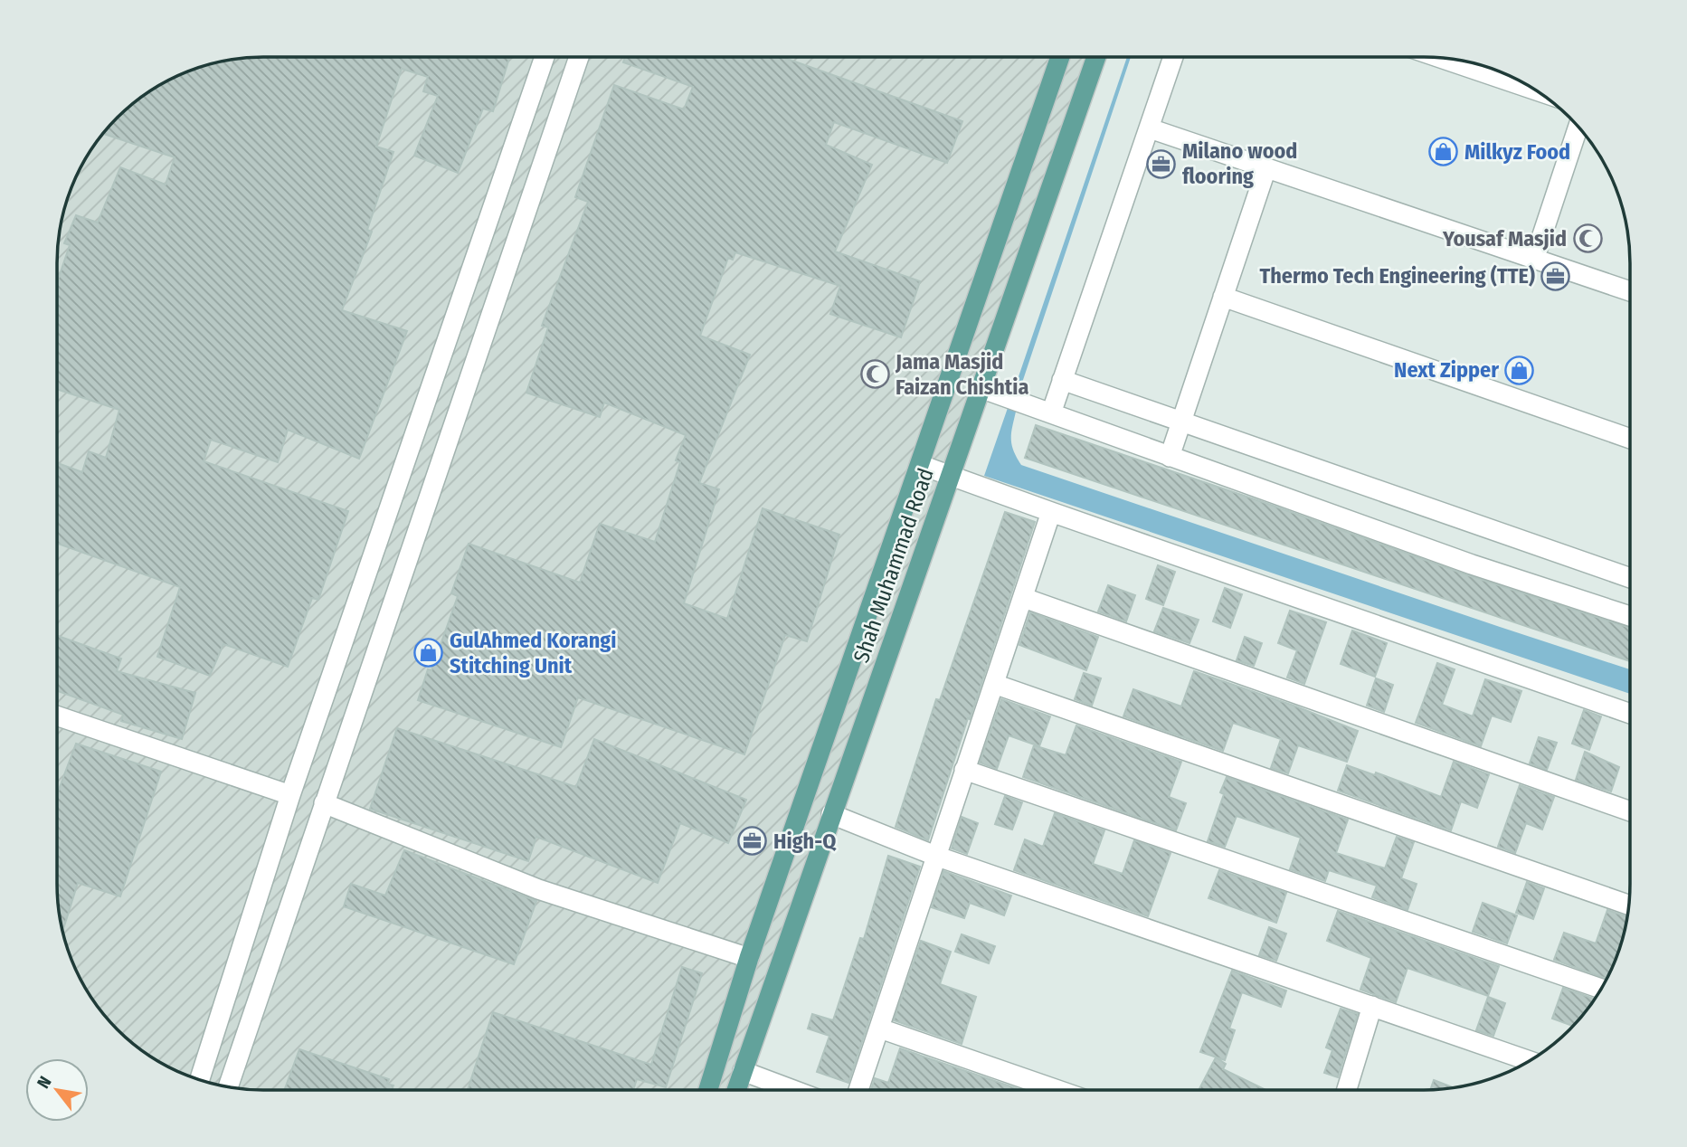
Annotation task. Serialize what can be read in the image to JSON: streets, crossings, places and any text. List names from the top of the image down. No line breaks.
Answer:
{"streets":{"main road":["Shah Muhammad Road"]},"places":{"shop":["Milkyz Food","Next Zipper","GulAhmed Korangi Stitching Unit"],"office":["Milano wood flooring","Thermo Tech Engineering (TTE)","High-Q"],"mosque":["Yousaf Masjid","Jama Masjid Faizan Chishtia"]},"north":"top left"}
